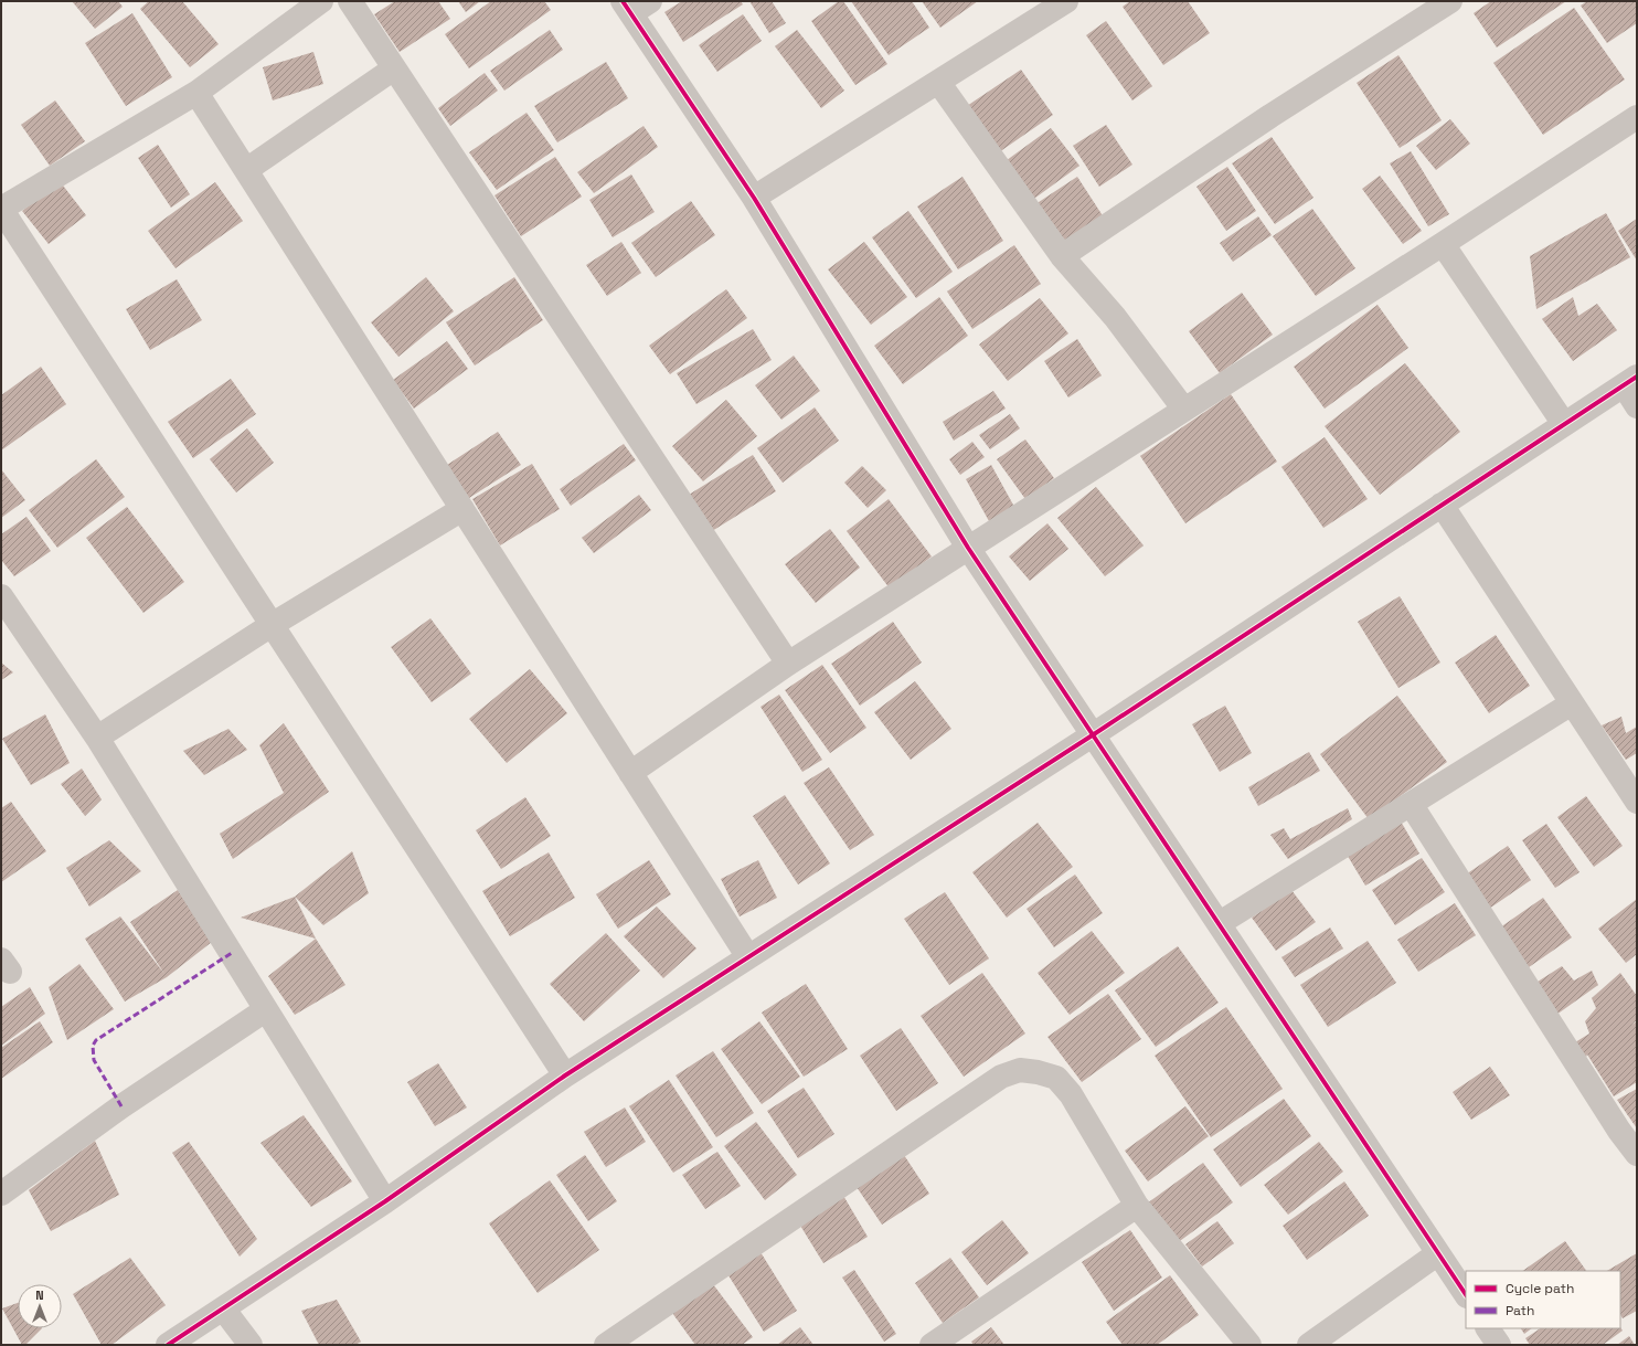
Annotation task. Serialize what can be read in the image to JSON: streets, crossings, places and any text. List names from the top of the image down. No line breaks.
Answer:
{"legend":["Cycle path","Path"],"north":"top"}
